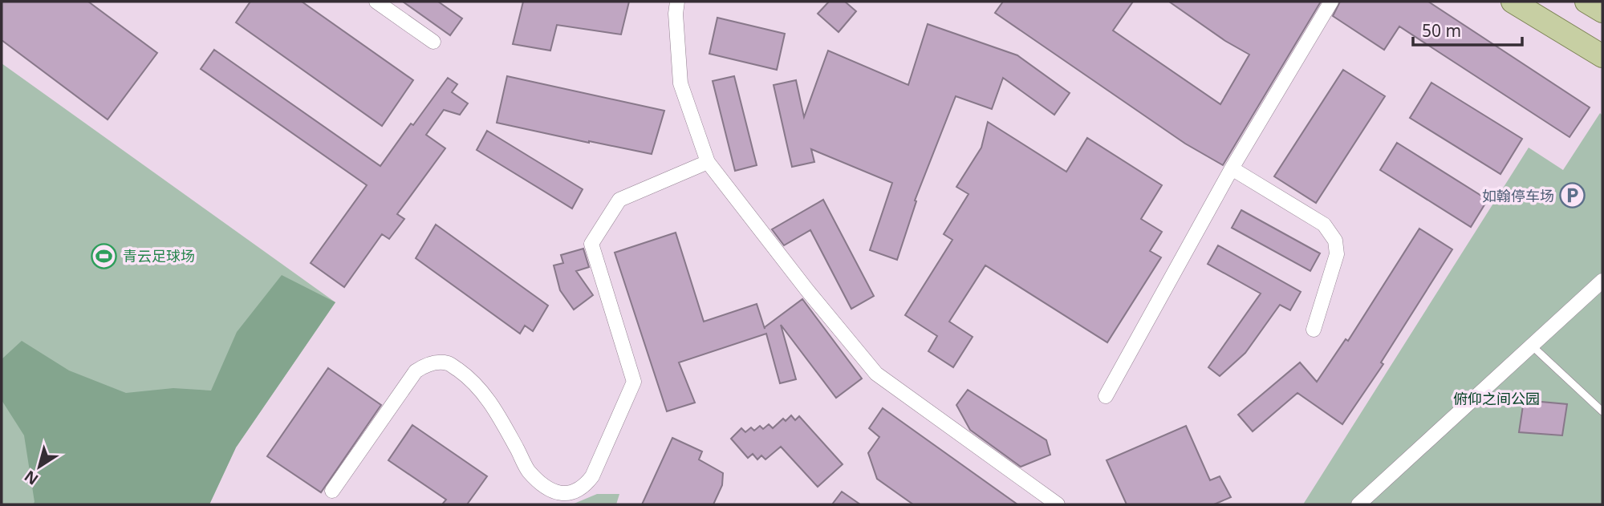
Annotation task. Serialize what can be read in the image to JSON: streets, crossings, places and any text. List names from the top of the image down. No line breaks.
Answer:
{"parks":["俯仰之间公园"],"places":{"parking":["如翰停车场"],"sports":["青云足球场"]},"scale_bar":"50 m","north":"bottom left"}
